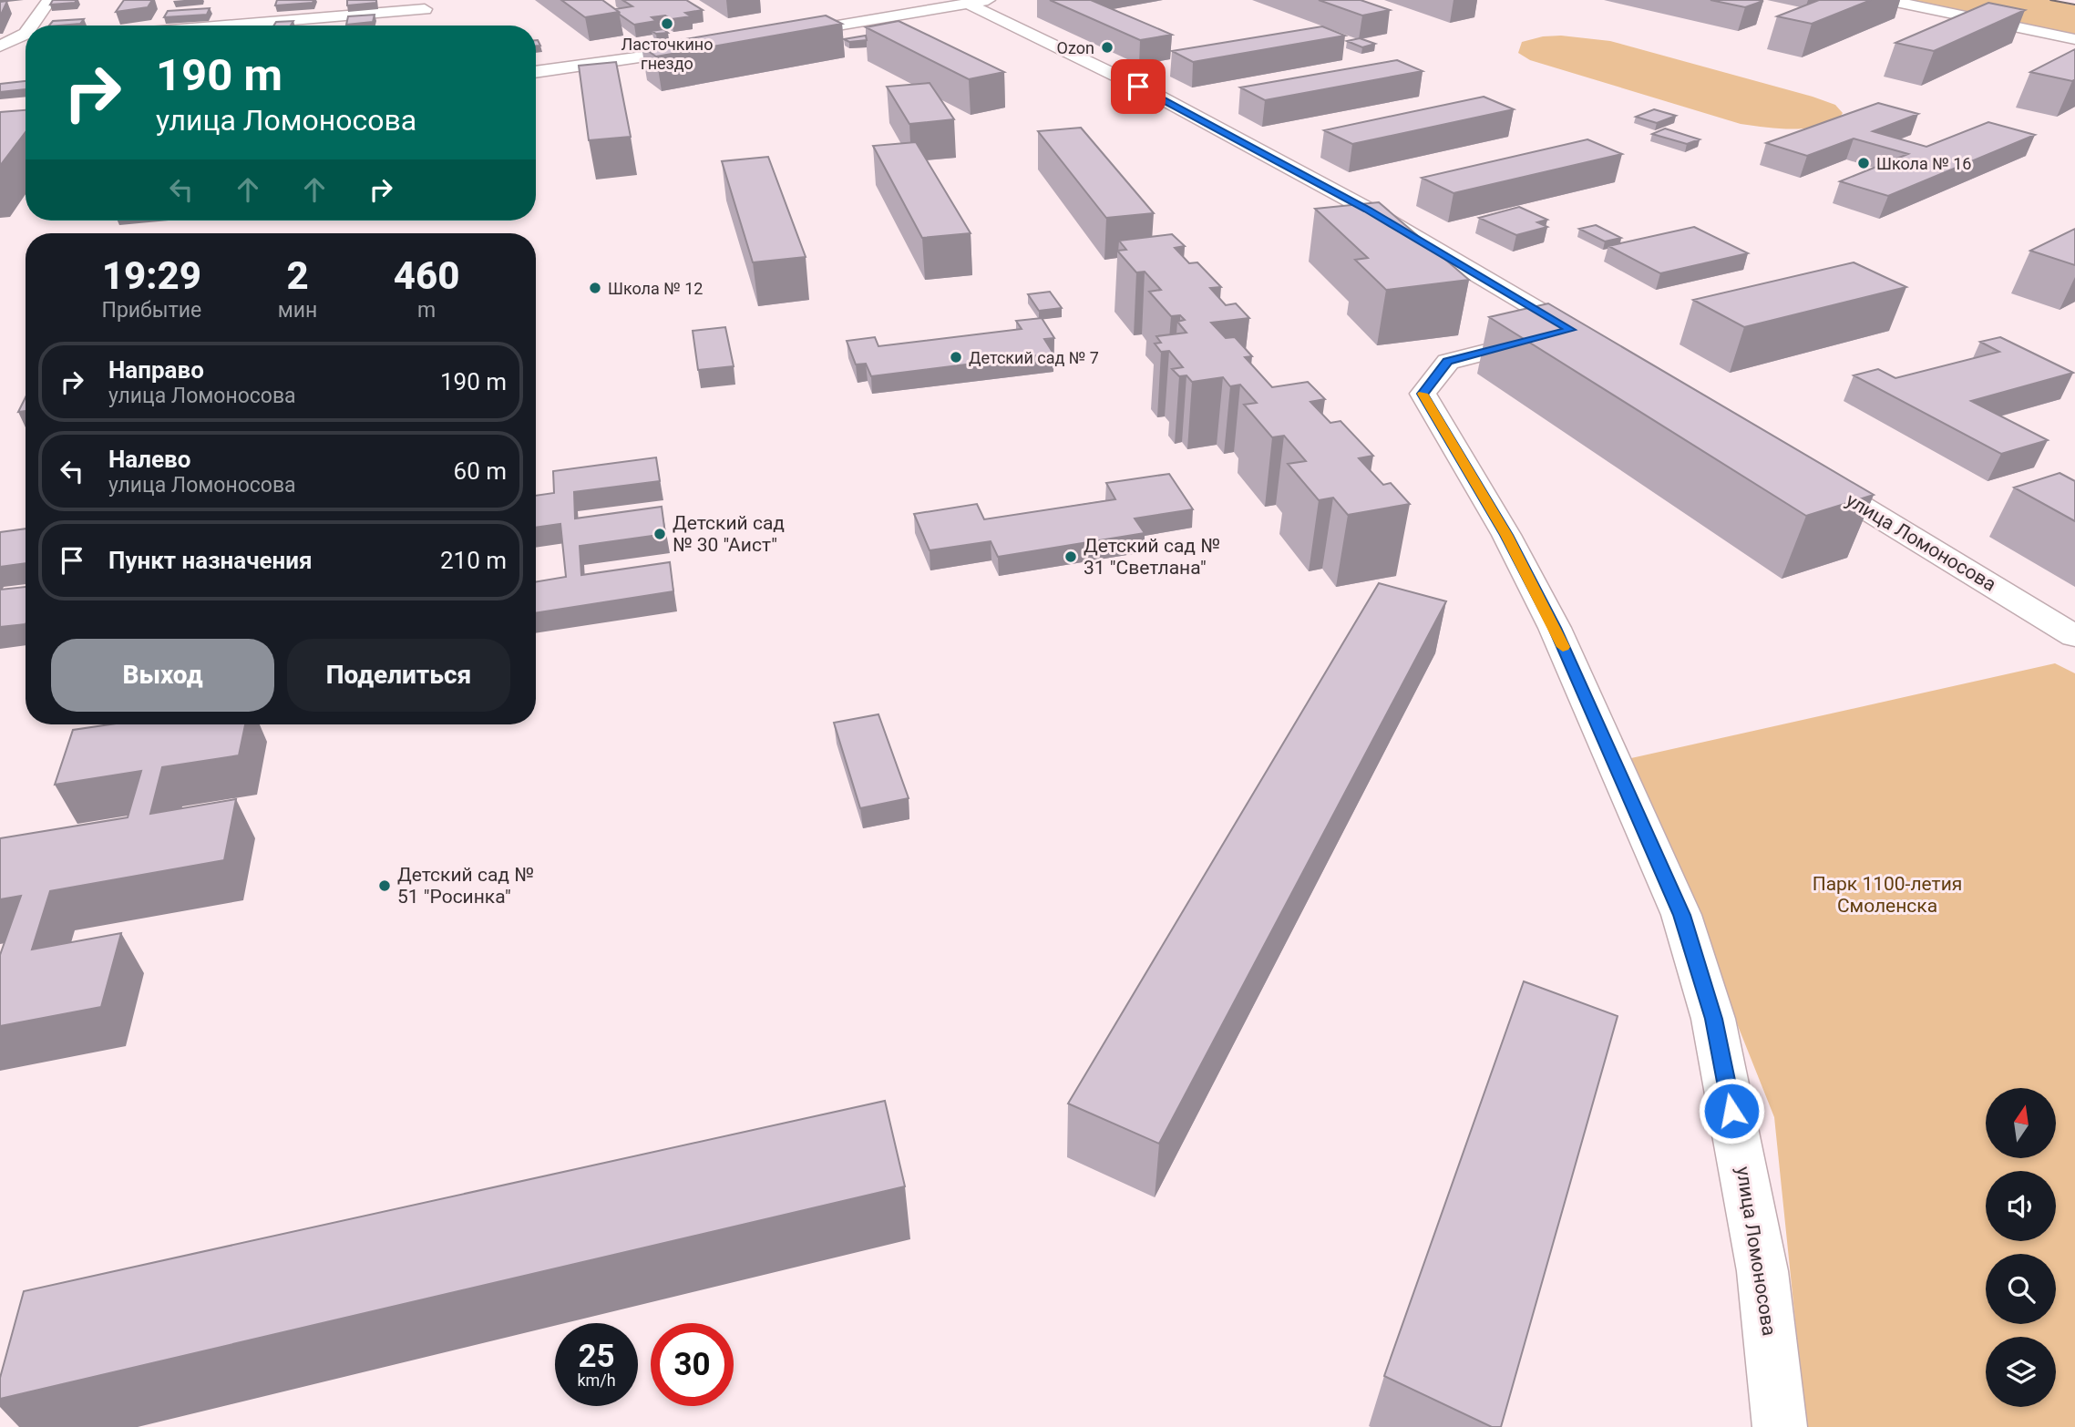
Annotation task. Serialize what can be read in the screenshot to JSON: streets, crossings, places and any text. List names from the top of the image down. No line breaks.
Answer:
{"streets":{"street":["улица Ломоносова"]},"parks":["Парк 1100-летия Смоленска"],"places":["Ласточкино гнездо","Ozon","Школа № 16","Школа № 12","Детский сад № 7","Детский сад № 30 \"Аист\"","Детский сад № 31 \"Светлана\"","Детский сад № 51 \"Росинка\""],"north":"top","page":{"turn":["190 m","улица Ломоносова"],"eta":["19:29","Прибытие","2","мин","460","m"],"list":[{"name":"Направо","note":"улица Ломоносова","value":"190 m"},{"name":"Налево","note":"улица Ломоносова","value":"60 m"},{"name":"Пункт назначения","value":"210 m"}],"buttons":["Выход","Поделиться"],"speed":"25 km/h","limit":"30"}}
